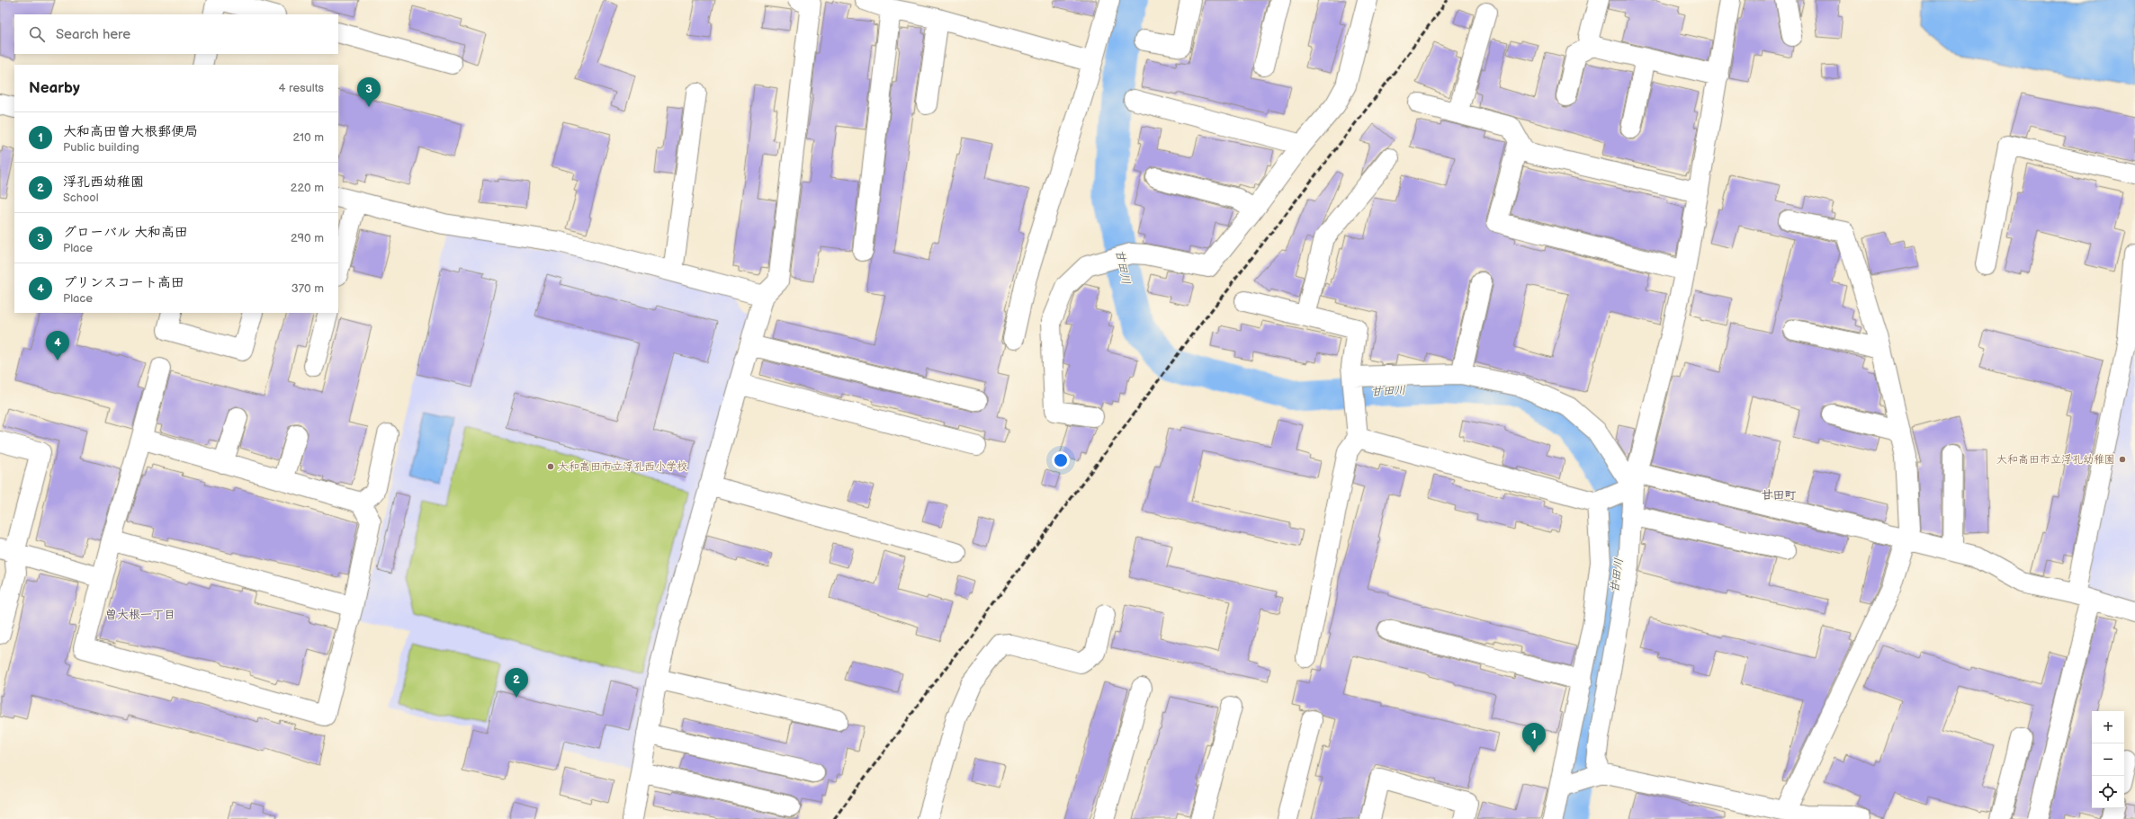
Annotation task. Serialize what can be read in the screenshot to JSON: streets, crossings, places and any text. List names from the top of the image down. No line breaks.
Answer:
{"districts":["甘田町","曽大根一丁目"],"water":["甘田川"],"places":["大和高田市立浮孔幼稚園","大和高田市立浮孔西小学校"],"page":{"search":"Search here","heading":["Nearby","4 results"],"pins":["3","4","2","1"],"list":[{"mark":"1","name":"大和高田曽大根郵便局","note":"Public building","value":"210 m"},{"mark":"2","name":"浮孔西幼稚園","note":"School","value":"220 m"},{"mark":"3","name":"グローバル 大和高田","note":"Place","value":"290 m"},{"mark":"4","name":"プリンスコート高田","note":"Place","value":"370 m"}],"map_buttons":["+","−"]}}
